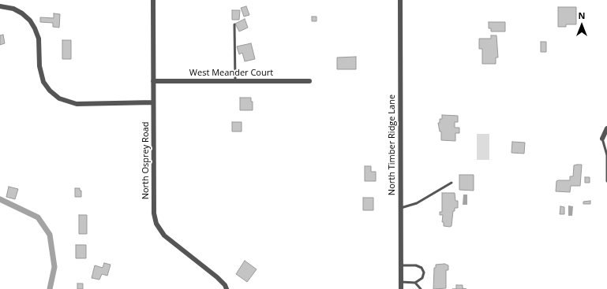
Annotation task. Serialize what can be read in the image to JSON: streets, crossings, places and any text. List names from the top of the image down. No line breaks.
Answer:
{"streets":{"street":["West Meander Court","North Timber Ridge Lane","North Osprey Road"]},"crossings":[["West Meander Court","North Osprey Road"]],"north":"top"}
